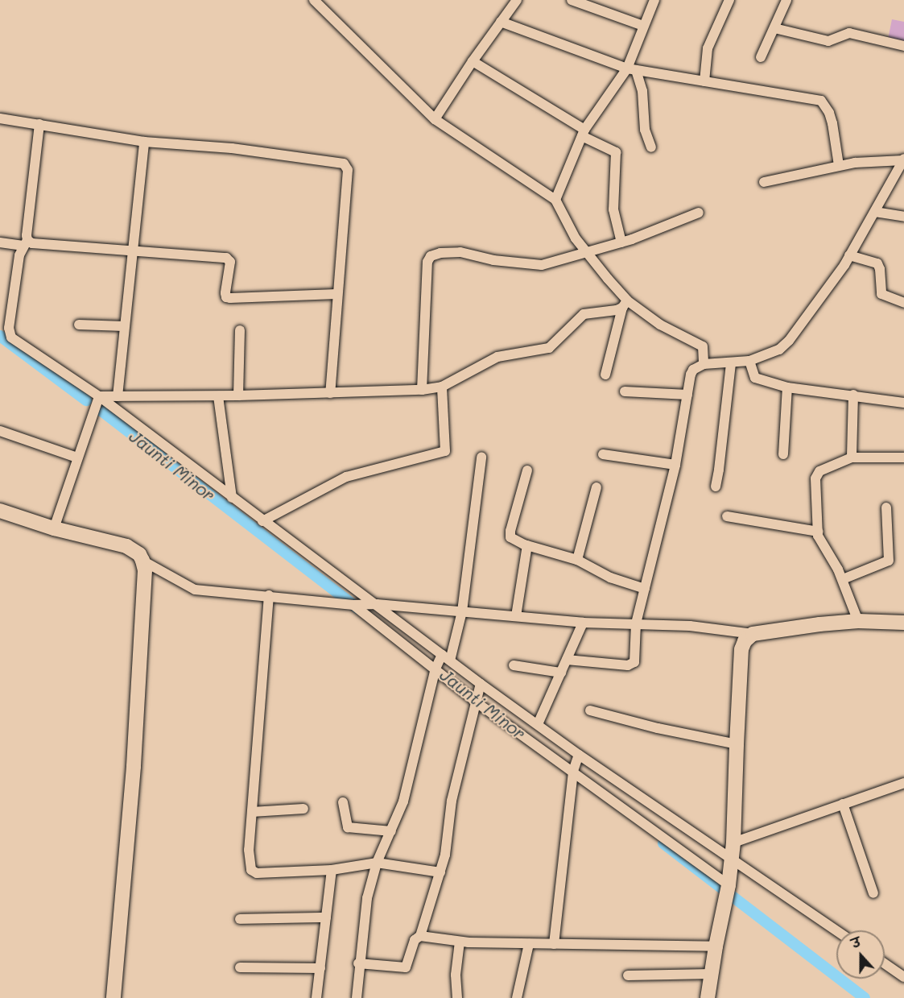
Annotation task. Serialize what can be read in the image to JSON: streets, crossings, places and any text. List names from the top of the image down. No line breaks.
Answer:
{"water":["Jaunti Minor"],"north":"top"}
